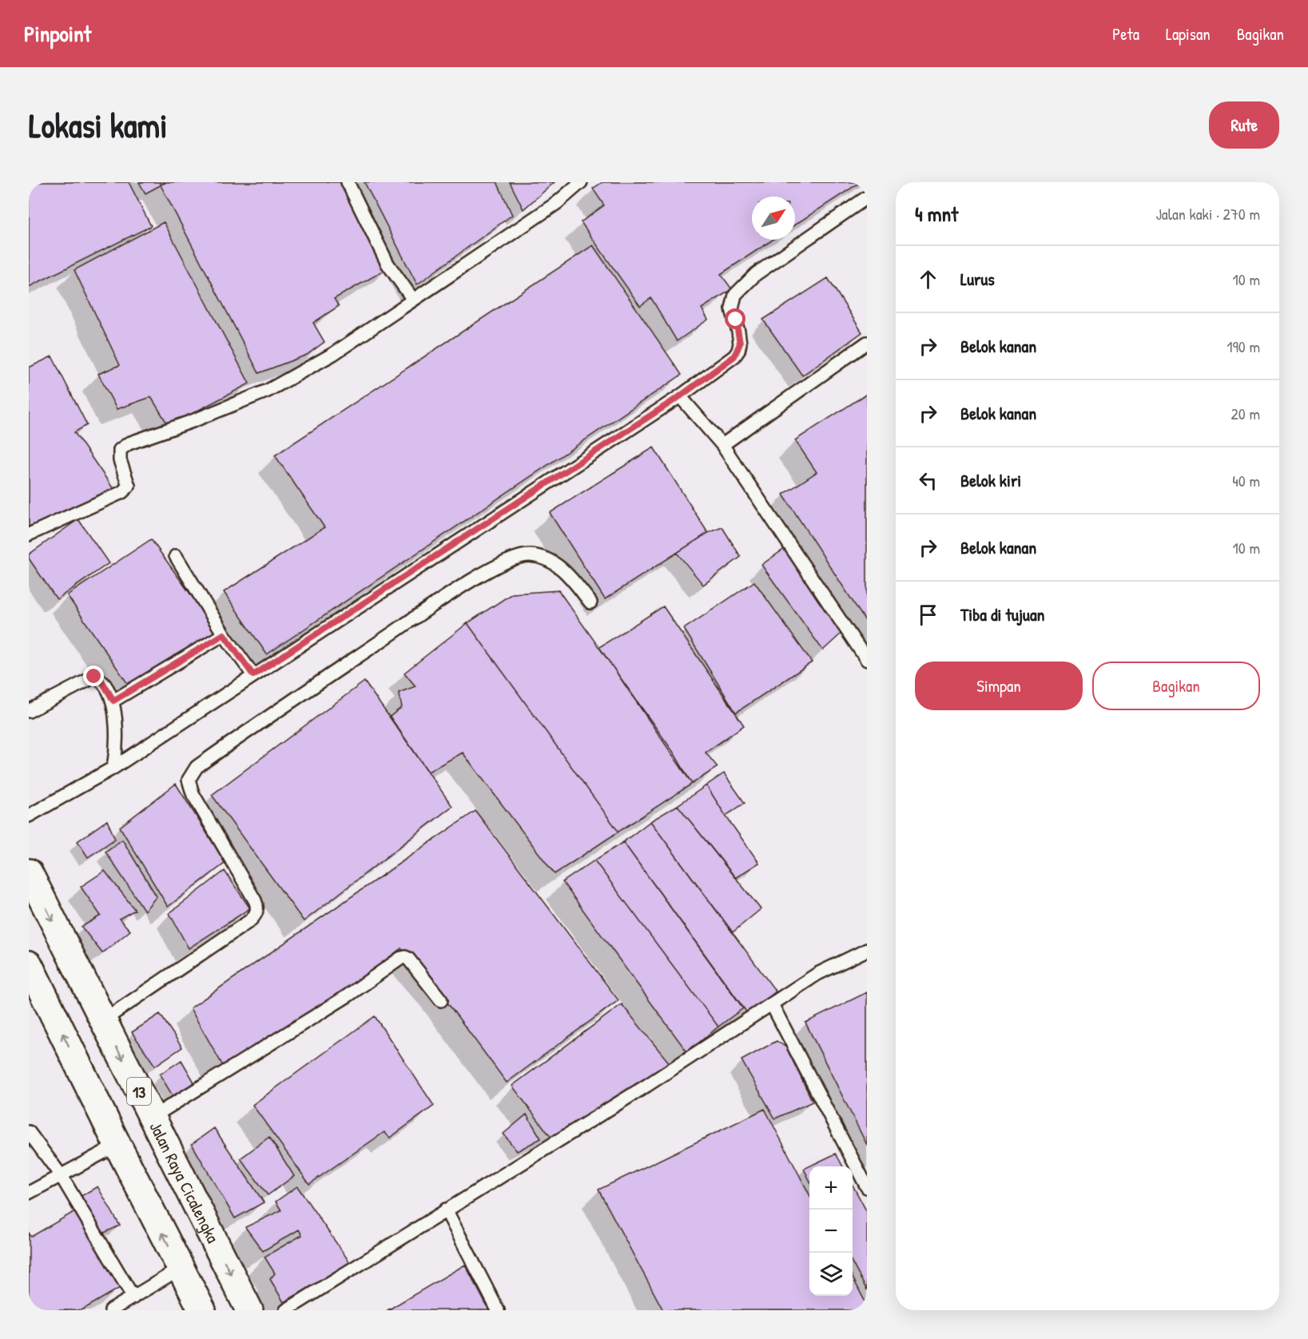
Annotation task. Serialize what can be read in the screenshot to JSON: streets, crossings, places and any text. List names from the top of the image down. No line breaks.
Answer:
{"streets":{"highway":["13","Jalan Raya Cicalengka"]},"north":"top right","page":{"header":"Pinpoint","nav":["Peta","Lapisan","Bagikan"],"buttons":["Rute",["Simpan","Bagikan"]],"title":"Lokasi kami","heading":["4 mnt","Jalan kaki · 270 m"],"list":[["Lurus","10 m"],["Belok kanan","190 m"],["Belok kanan","20 m"],["Belok kiri","40 m"],["Belok kanan","10 m"],"Tiba di tujuan"],"map_buttons":["+","−"]}}
